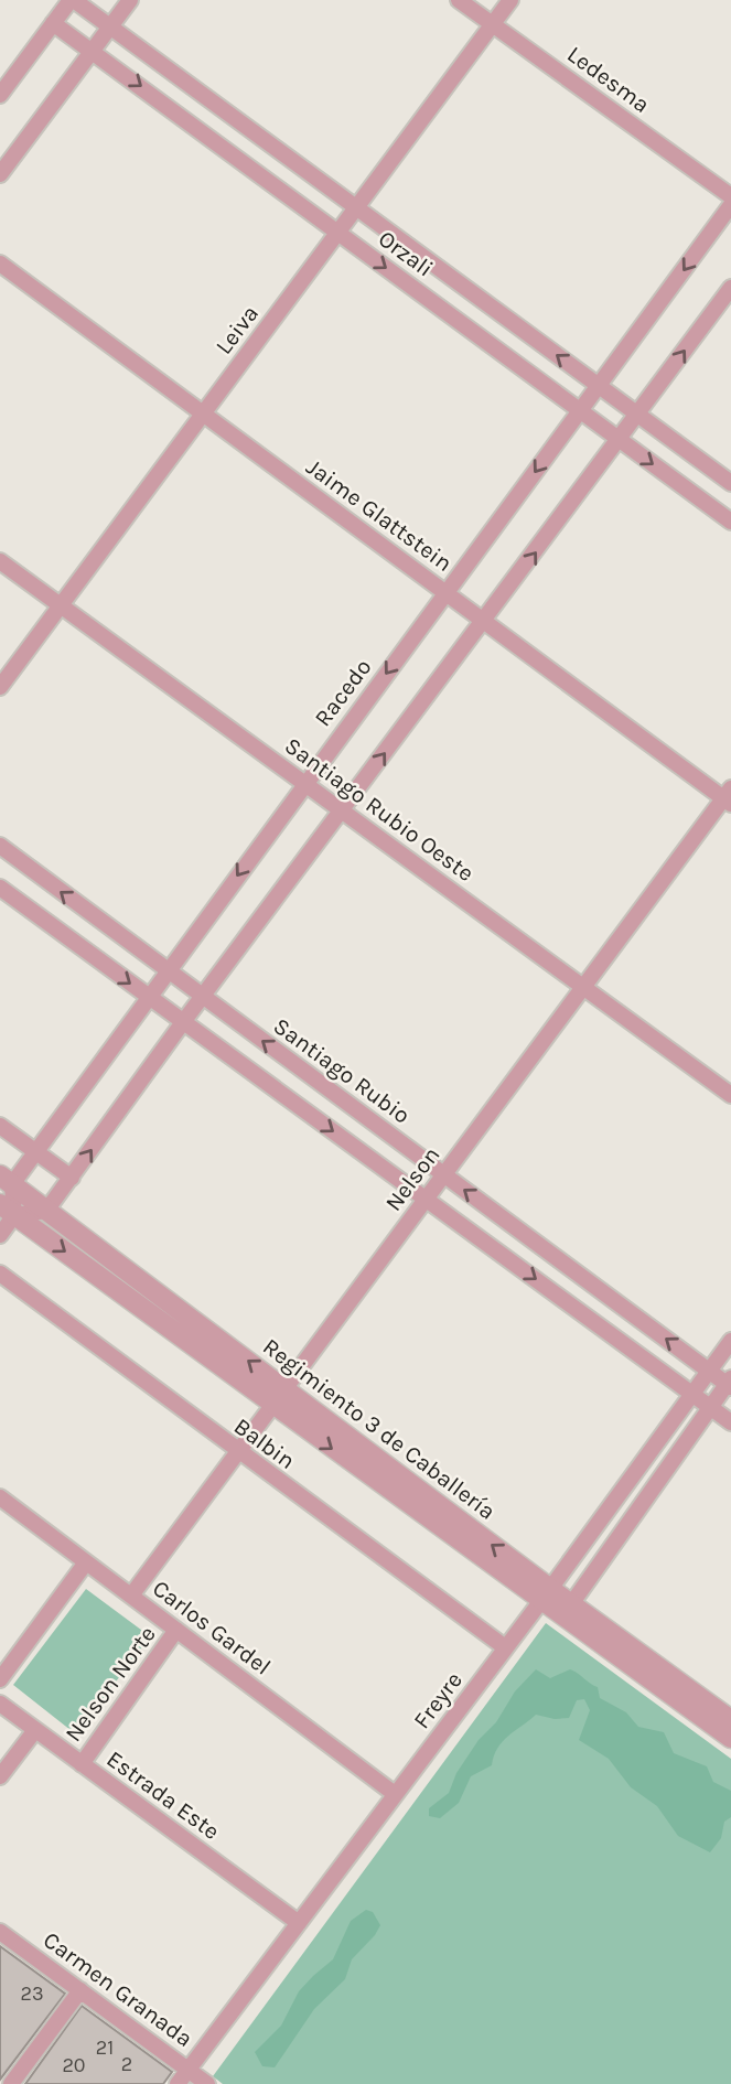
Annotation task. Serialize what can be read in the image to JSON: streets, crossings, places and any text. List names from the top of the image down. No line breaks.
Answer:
{"streets":{"street":["Ledesma","Orzali","Leiva","Jaime Glattstein","Racedo","Santiago Rubio Oeste","Santiago Rubio","Nelson","Regimiento 3 de Caballería","Balbin","Carlos Gardel","Nelson Norte","Freyre","Estrada Este","Carmen Granada"]},"crossings":[["Ledesma","Leiva"],["Orzali","Leiva"],["Orzali","Racedo"],["Leiva","Jaime Glattstein"],["Leiva","Santiago Rubio Oeste"],["Jaime Glattstein","Racedo"],["Jaime Glattstein","Nelson"],["Racedo","Santiago Rubio Oeste"],["Racedo","Santiago Rubio"],["Racedo","Regimiento 3 de Caballería"],["Santiago Rubio Oeste","Nelson"],["Santiago Rubio","Nelson"],["Santiago Rubio","Freyre"],["Nelson","Regimiento 3 de Caballería"],["Nelson","Balbin"],["Nelson","Carlos Gardel"],["Regimiento 3 de Caballería","Freyre"],["Balbin","Freyre"],["Carlos Gardel","Nelson Norte"],["Carlos Gardel","Freyre"],["Nelson Norte","Estrada Este"],["Freyre","Estrada Este"],["Freyre","Carmen Granada"]],"house_numbers":["23","21","2","20"]}
